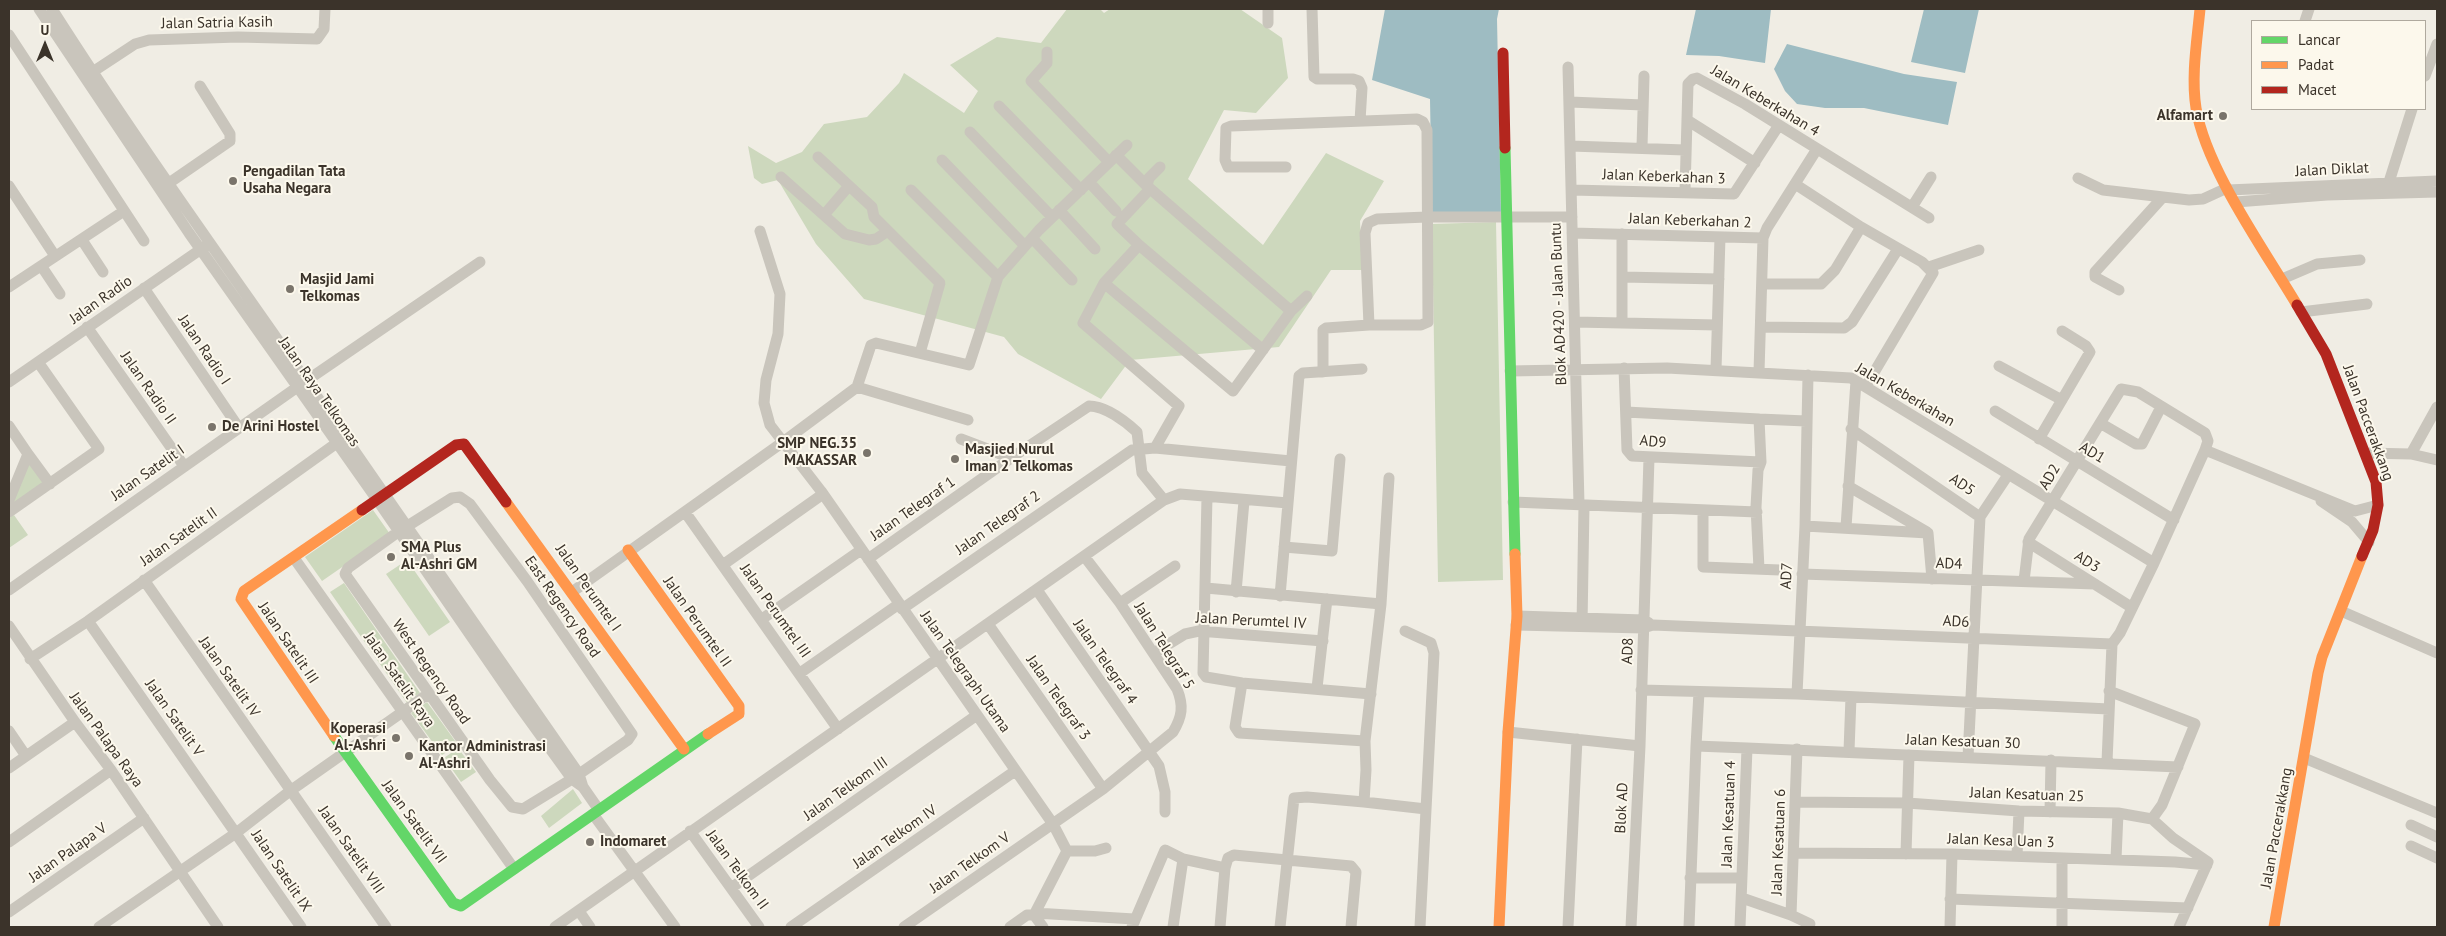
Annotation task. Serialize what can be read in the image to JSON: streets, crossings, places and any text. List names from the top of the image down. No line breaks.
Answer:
{"streets":{"street":["Jalan Satria Kasih","Jalan Keberkahan 4","Jalan Diklat","Jalan Keberkahan 3","Jalan Keberkahan 2","Jalan Radio","Blok AD420 - Jalan Buntu","Jalan Radio I","Jalan Radio II","Jalan Raya Telkomas","Jalan Keberkahan","Jalan Paccerakkang","AD9","AD1","Jalan Satelit I","AD2","AD5","Jalan Telegraf 1","Jalan Telegraf 2","Jalan Satelit II","AD3","AD4","AD7","Jalan Perumtel I","East Regency Road","Jalan Perumtel III","Jalan Perumtel IV","Jalan Perumtel II","AD6","Jalan Satelit III","Jalan Telegraf 5","AD8","Jalan Telegraf 4","West Regency Road","Jalan Telegraph Utama","Jalan Satelit IV","Jalan Satelit Raya","Jalan Telegraf 3","Jalan Satelit V","Jalan Palapa Raya","Jalan Kesatuan 30","Jalan Telkom III","Jalan Kesatuan 25","Blok AD","Jalan Kesatuan 4","Jalan Satelit VII","Jalan Telkom IV","Jalan Kesa Uan 3","Jalan Kesatuan 6","Jalan Satelit VIII","Jalan Palapa V","Jalan Telkom V","Jalan Telkom II","Jalan Satelit IX"]},"crossings":[["Jalan Satria Kasih","Jalan Raya Telkomas"],["Jalan Keberkahan 4","Jalan Keberkahan 3"],["Jalan Keberkahan 4","Jalan Keberkahan 2"],["Jalan Diklat","Jalan Paccerakkang"],["Jalan Keberkahan 3","Blok AD420 - Jalan Buntu"],["Jalan Keberkahan 2","Blok AD420 - Jalan Buntu"],["Jalan Radio","Jalan Radio I"],["Jalan Radio","Jalan Radio II"],["Jalan Radio","Jalan Raya Telkomas"],["Blok AD420 - Jalan Buntu","Jalan Keberkahan"],["Blok AD420 - Jalan Buntu","AD6"],["Jalan Radio I","Jalan Satelit I"],["Jalan Radio II","Jalan Satelit I"],["Jalan Raya Telkomas","Jalan Satelit I"],["Jalan Raya Telkomas","Jalan Satelit II"],["Jalan Raya Telkomas","East Regency Road"],["Jalan Raya Telkomas","Jalan Satelit III"],["Jalan Raya Telkomas","West Regency Road"],["Jalan Keberkahan","AD9"],["Jalan Keberkahan","AD2"],["Jalan Keberkahan","AD7"],["AD9","AD8"],["AD1","AD2"],["AD2","AD3"],["AD2","AD4"],["AD5","AD4"],["AD5","AD6"],["AD5","Jalan Kesatuan 30"],["Jalan Telegraf 1","Jalan Telegraf 2"],["Jalan Telegraf 1","Jalan Perumtel III"],["Jalan Telegraf 1","Jalan Telegraph Utama"],["Jalan Telegraf 2","Jalan Perumtel III"],["Jalan Telegraf 2","Jalan Telegraph Utama"],["Jalan Satelit II","Jalan Satelit IV"],["Jalan Satelit II","Jalan Satelit V"],["Jalan Satelit II","Jalan Palapa Raya"],["AD3","AD4"],["AD4","AD7"],["AD7","AD6"],["Jalan Perumtel I","Jalan Perumtel II"],["Jalan Perumtel I","Jalan Satelit III"],["East Regency Road","West Regency Road"],["Jalan Perumtel IV","Jalan Telegraf 5"],["AD6","AD8"],["Jalan Satelit III","Jalan Satelit Raya"],["Jalan Satelit III","Jalan Satelit VII"],["Jalan Telegraf 5","Jalan Telegraf 4"],["Jalan Telegraf 5","Jalan Telegraph Utama"],["Jalan Telegraf 5","Jalan Telegraf 3"],["Jalan Telegraf 5","Jalan Telkom V"],["AD8","Blok AD"],["Jalan Telegraph Utama","Jalan Telkom III"],["Jalan Telegraph Utama","Jalan Telkom IV"],["Jalan Telegraph Utama","Jalan Telkom V"],["Jalan Satelit IV","Jalan Satelit VIII"],["Jalan Satelit Raya","Jalan Satelit VII"],["Jalan Satelit V","Jalan Satelit IX"],["Jalan Palapa Raya","Jalan Palapa V"],["Jalan Kesatuan 30","Jalan Kesatuan 4"],["Jalan Kesatuan 30","Jalan Kesatuan 6"],["Jalan Telkom III","Jalan Telkom II"],["Jalan Kesatuan 25","Jalan Kesatuan 6"],["Jalan Kesatuan 4","Jalan Kesatuan 6"],["Jalan Kesa Uan 3","Jalan Kesatuan 6"]],"places":["Alfamart","Pengadilan Tata Usaha Negara","Masjid Jami Telkomas","De Arini Hostel","SMP NEG.35 MAKASSAR","Masjied Nurul Iman 2 Telkomas","SMA Plus Al-Ashri GM","Koperasi Al-Ashri","Kantor Administrasi Al-Ashri","Indomaret"],"legend":["Lancar","Padat","Macet"],"north":"top"}
